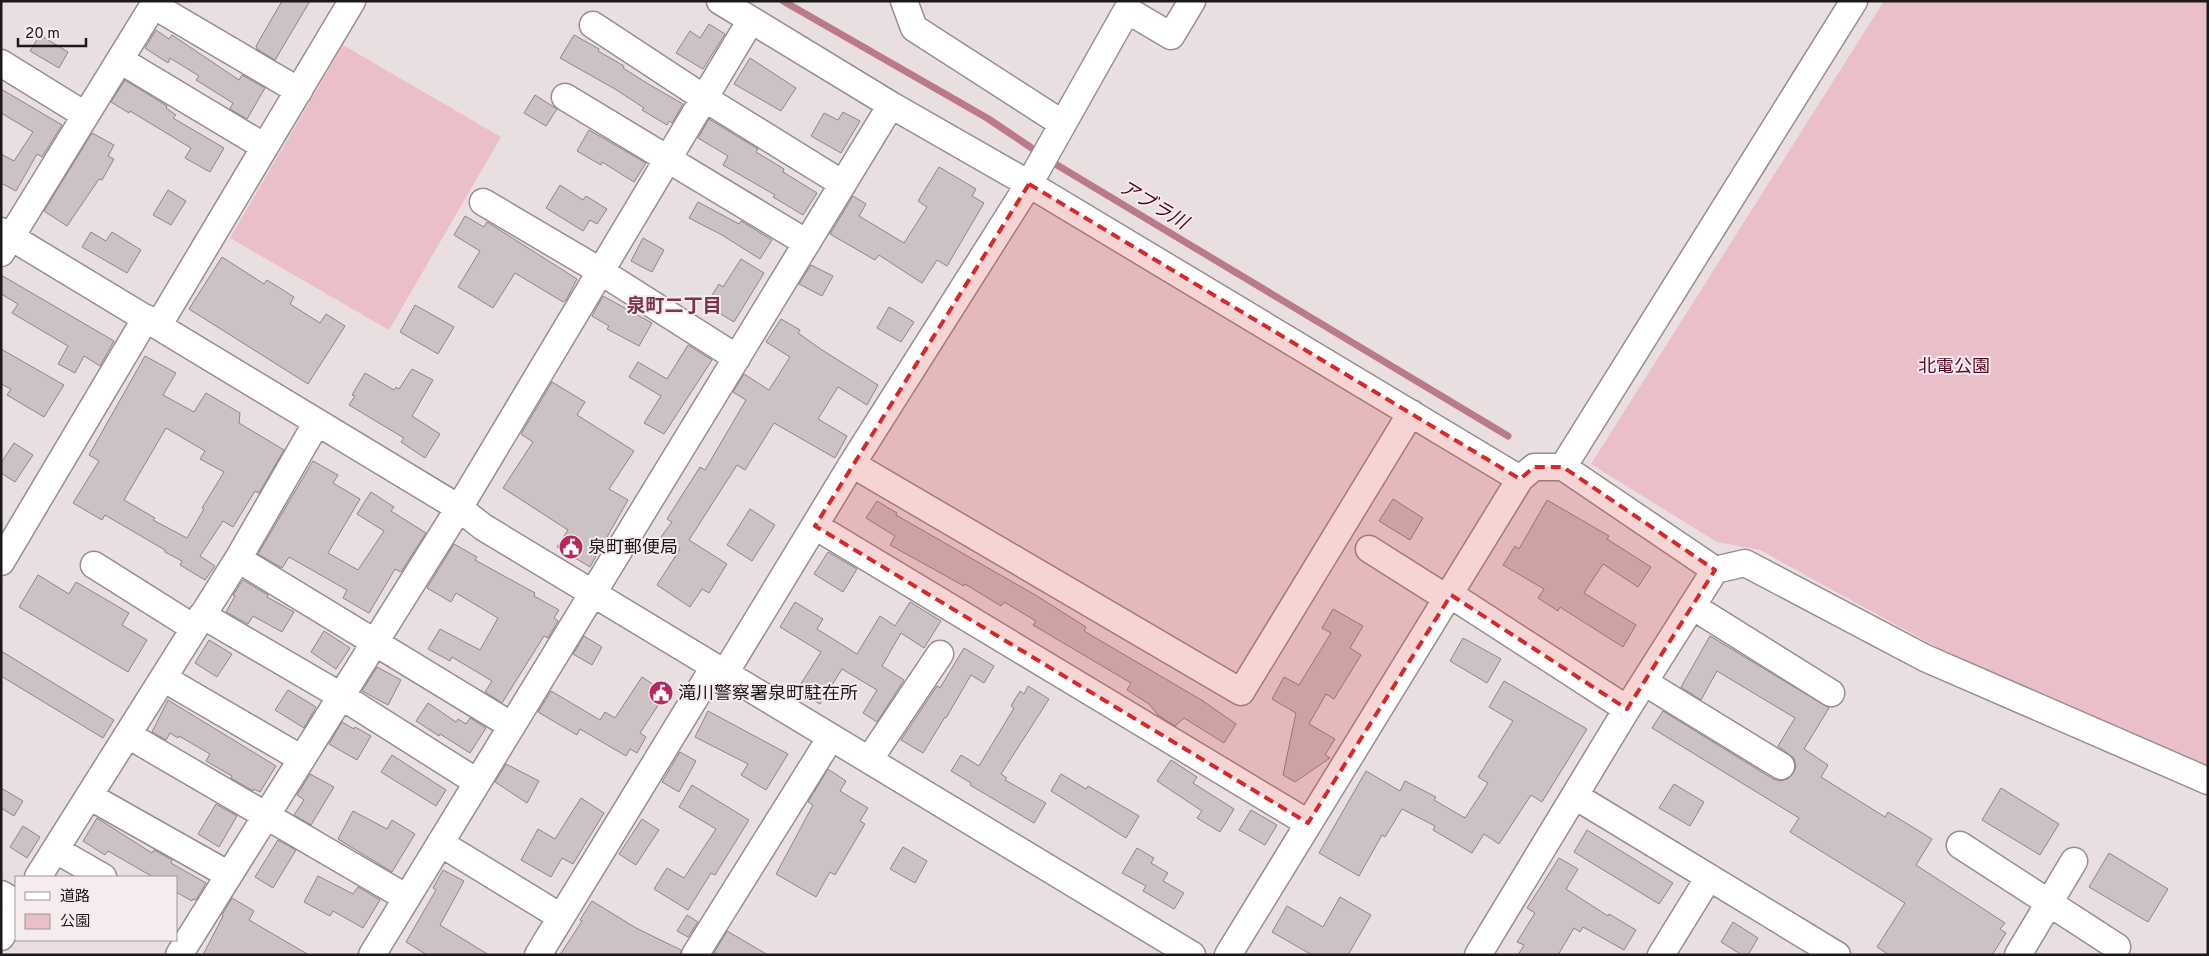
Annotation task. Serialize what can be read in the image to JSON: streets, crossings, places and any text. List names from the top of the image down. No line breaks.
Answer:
{"districts":["泉町二丁目"],"water":["アブラ川"],"parks":["北電公園"],"places":{"public building":["泉町郵便局","滝川警察署泉町駐在所"]},"legend":["道路","公園"],"scale_bar":"20 m"}
